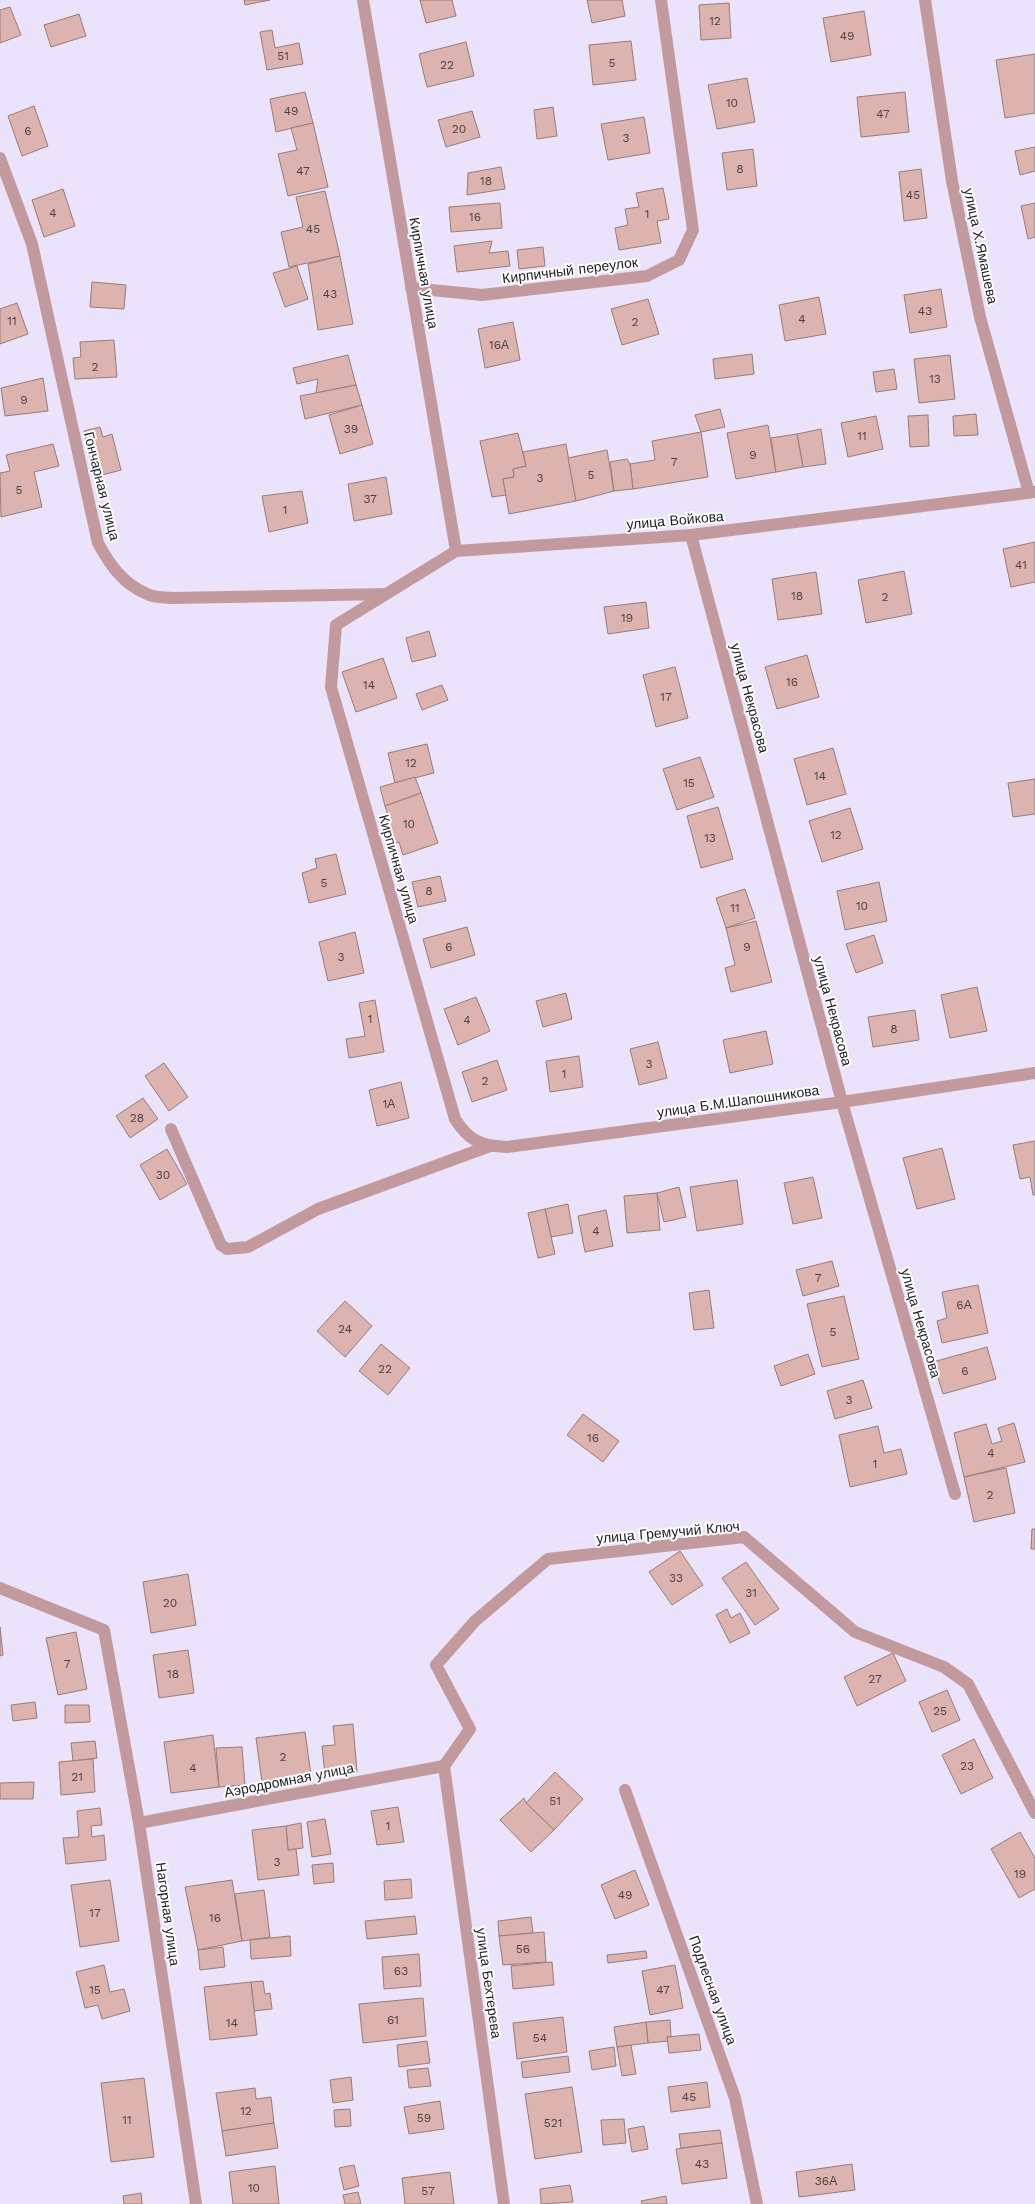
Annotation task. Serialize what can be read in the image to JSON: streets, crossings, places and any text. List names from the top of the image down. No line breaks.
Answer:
{"streets":{"street":["улица Х.Ямашева","Кирпичный переулок","Кирпичная улица","Гончарная улица","улица Войкова","улица Некрасова","улица Б.М.Шапошникова","улица Гремучий Ключ","Аэродромная улица","Нагорная улица","улица Бехтерева","Подлесная улица"]},"crossings":[["улица Х.Ямашева","улица Войкова"],["Кирпичный переулок","Кирпичная улица"],["Кирпичная улица","улица Войкова"],["Кирпичная улица","улица Б.М.Шапошникова"],["Гончарная улица","улица Войкова"],["улица Войкова","улица Некрасова"],["улица Некрасова","улица Б.М.Шапошникова"],["улица Гремучий Ключ","Аэродромная улица"],["улица Гремучий Ключ","улица Бехтерева"],["Аэродромная улица","Нагорная улица"],["Аэродромная улица","улица Бехтерева"]],"house_numbers":["12","49","51","5","22","10","49","47","20","6","3","8","47","18","45","4","1","16","45","43","43","4","11","2","16А","2","13","9","39","11","9","7","5","3","5","37","1","41","18","2","19","16","14","17","12","14","15","10","12","13","5","8","10","11","6","9","3","1","4","8","3","1","2","1А","28","30","4","7","6А","24","5","22","6","3","16","4","1","2","33","31","20","7","18","27","25","2","23","4","21","51","1","3","19","49","17","16","56","63","15","47","61","14","54","45","12","59","11","521","43","36А","10","57"]}
